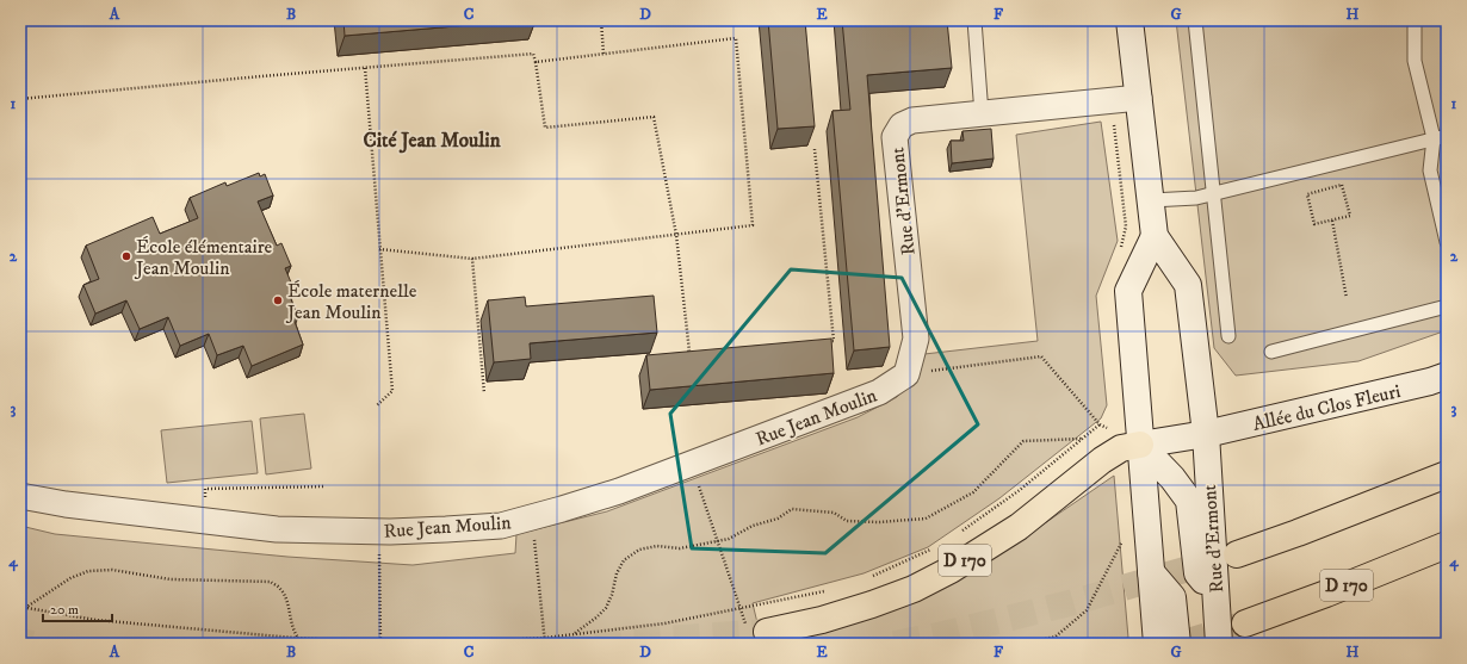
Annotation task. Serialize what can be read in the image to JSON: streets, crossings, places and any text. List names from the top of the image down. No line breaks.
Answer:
{"streets":{"highway":["D 170"],"main road":["Rue d'Ermont","Allée du Clos Fleuri"],"street":["Rue Jean Moulin"]},"crossings":[["Rue d'Ermont","Allée du Clos Fleuri"],["Rue d'Ermont","Rue Jean Moulin"],["Allée du Clos Fleuri","D 170"]],"districts":["Cité Jean Moulin"],"places":["École élémentaire Jean Moulin","École maternelle Jean Moulin"],"scale_bar":"20 m","grid":{"columns":["A","B","C","D","E","F","G","H"],"rows":["1","2","3","4"]}}
